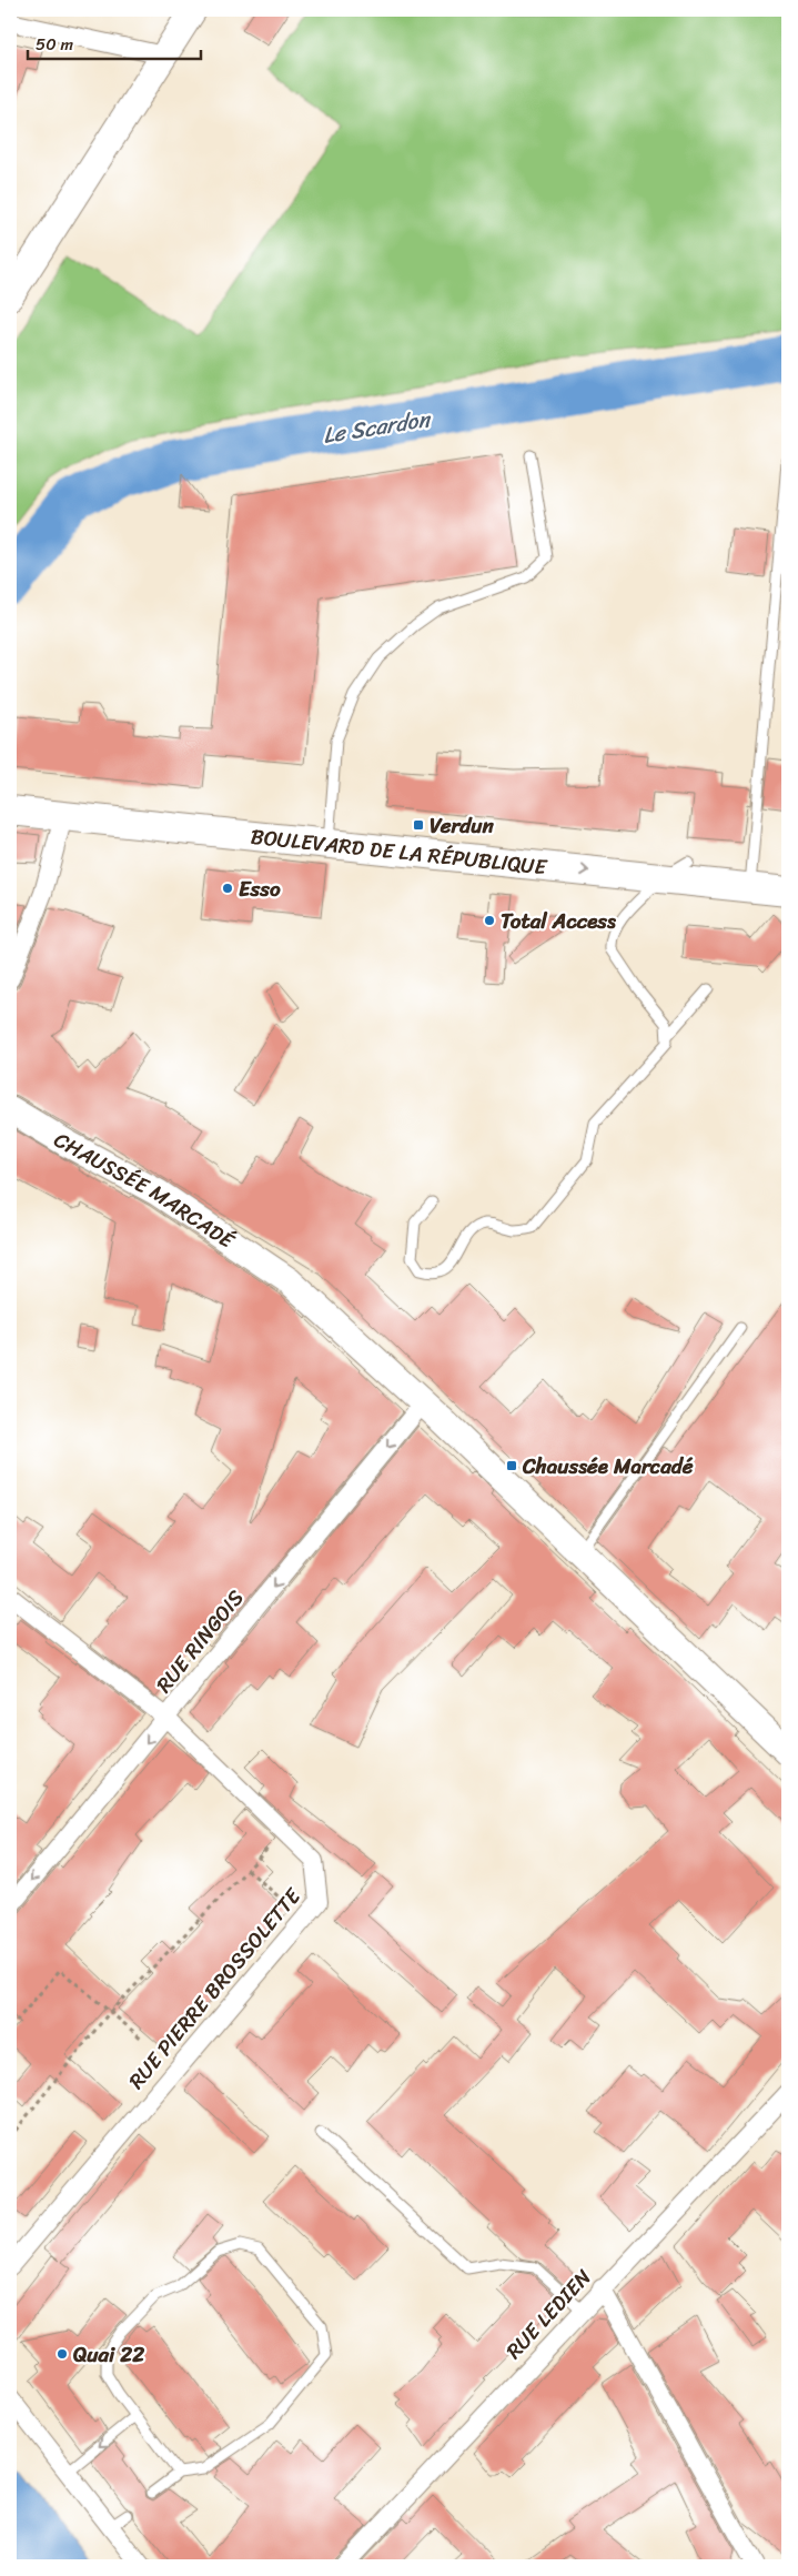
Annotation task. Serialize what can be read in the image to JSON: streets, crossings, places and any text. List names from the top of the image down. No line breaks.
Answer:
{"streets":{"main road":["BOULEVARD DE LA RÉPUBLIQUE"],"street":["CHAUSSÉE MARCADÉ","RUE RINGOIS","RUE PIERRE BROSSOLETTE","RUE LEDIEN"]},"crossings":[["CHAUSSÉE MARCADÉ","RUE RINGOIS"],["RUE RINGOIS","RUE PIERRE BROSSOLETTE"]],"one_way":["RUE RINGOIS"],"water":["Le Scardon"],"places":{"transit":["Verdun","Chaussée Marcadé"],"other":["Esso","Total Access","Quai 22"]},"scale_bar":"50 m"}
